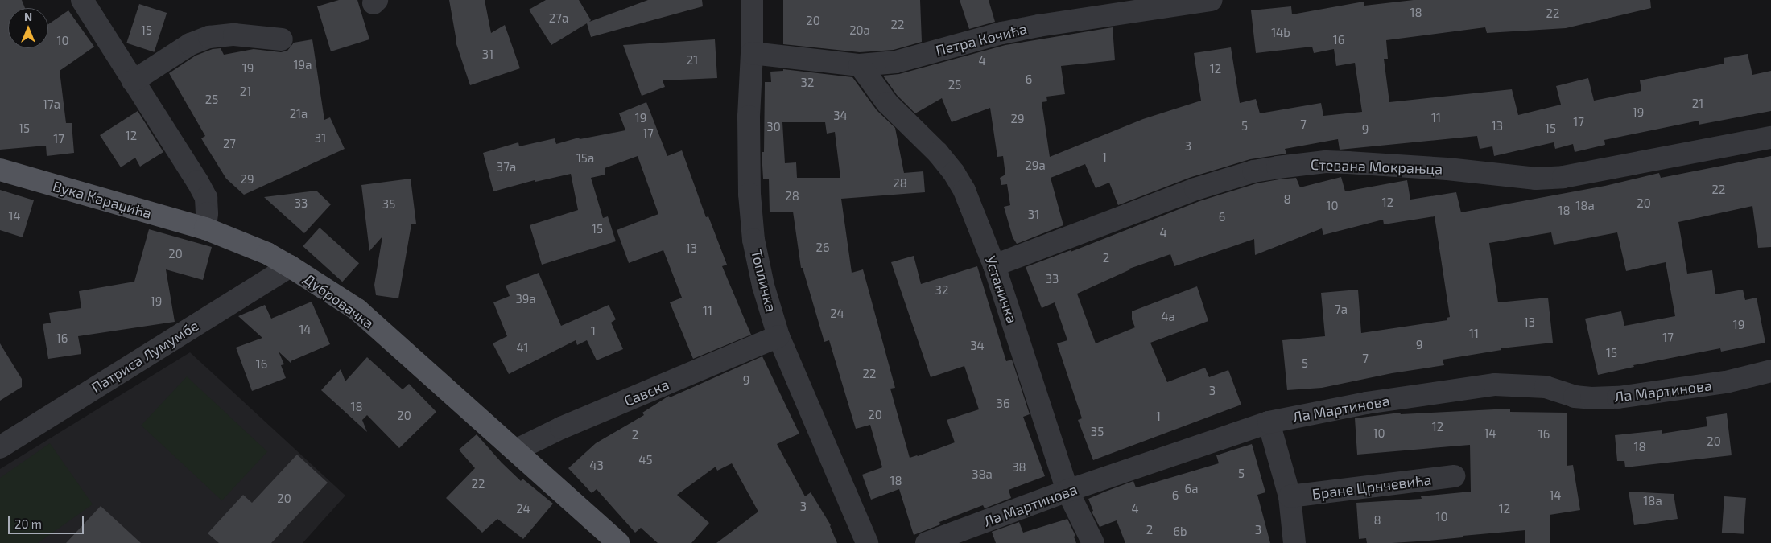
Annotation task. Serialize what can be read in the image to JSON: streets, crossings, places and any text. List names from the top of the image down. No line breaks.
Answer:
{"streets":{"main road":["Вука Караџића","Дубровачка"],"street":["Петра Кочића","Стевана Мокрањца","Топличка","Устаничка","Патриса Лумумбе","Ла Мартинова","Савска","Бране Црнчевића"]},"crossings":[["Петра Кочића","Топличка"],["Петра Кочића","Устаничка"],["Стевана Мокрањца","Устаничка"],["Вука Караџића","Дубровачка"],["Топличка","Савска"],["Устаничка","Ла Мартинова"],["Дубровачка","Патриса Лумумбе"],["Дубровачка","Савска"]],"house_numbers":["18","22","27a","20","22","15","20a","14b","16","10","31","21","4","19a","19","12","6","32","25","21","25","21","17a","19","21a","34","19","11","29","17","7","5","13","30","15","15","9","17","12","31","17","27","3","1","15a","29a","37a","29","28","22","28","8","12","33","20","35","10","18a","18","31","14","6","15","4","26","13","20","2","33","32","39a","19","7a","11","24","4a","13","19","14","1","11","17","16","9","34","41","15","7","5","16","22","9","3","36","18","20","20","1","12","35","10","14","16","2","20","18","45","43","38","5","38a","18","22","6a","6","14","20","18a","3","24","4","12","10","8","2","3","6b"],"scale_bar":"20 m","north":"top"}
